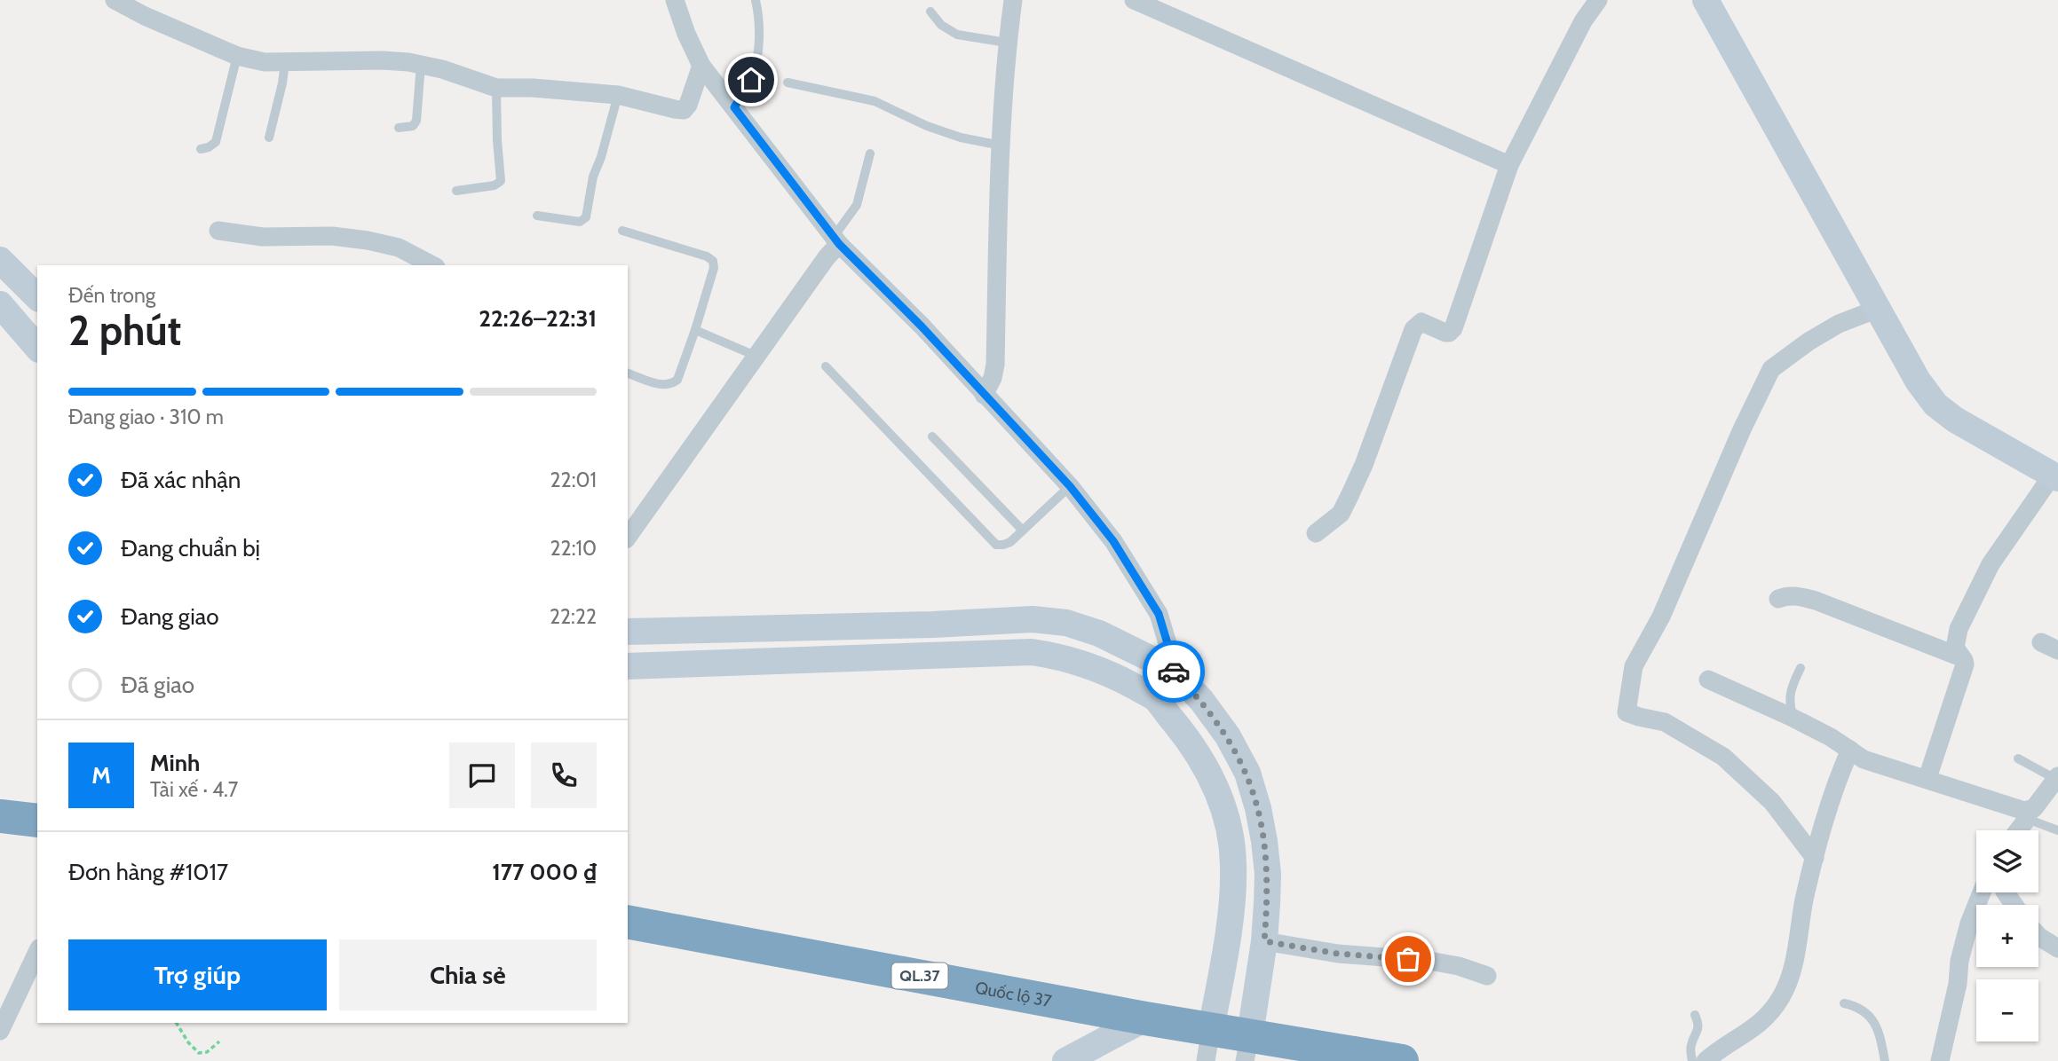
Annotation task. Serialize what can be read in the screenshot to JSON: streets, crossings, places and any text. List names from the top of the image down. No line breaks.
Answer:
{"streets":{"highway":["QL.37","Quốc lộ 37"]},"page":{"heading":["2 phút","Đến trong","22:26–22:31"],"panel":["Minh","Tài xế · 4.7","Đơn hàng #1017","177 000 ₫"],"bar":"Đang giao · 310 m","list":[["Đã xác nhận","22:01"],["Đang chuẩn bị","22:10"],["Đang giao","22:22"],"Đã giao"],"round":"M","map_buttons":["+","−"],"buttons":["Trợ giúp","Chia sẻ"]}}
